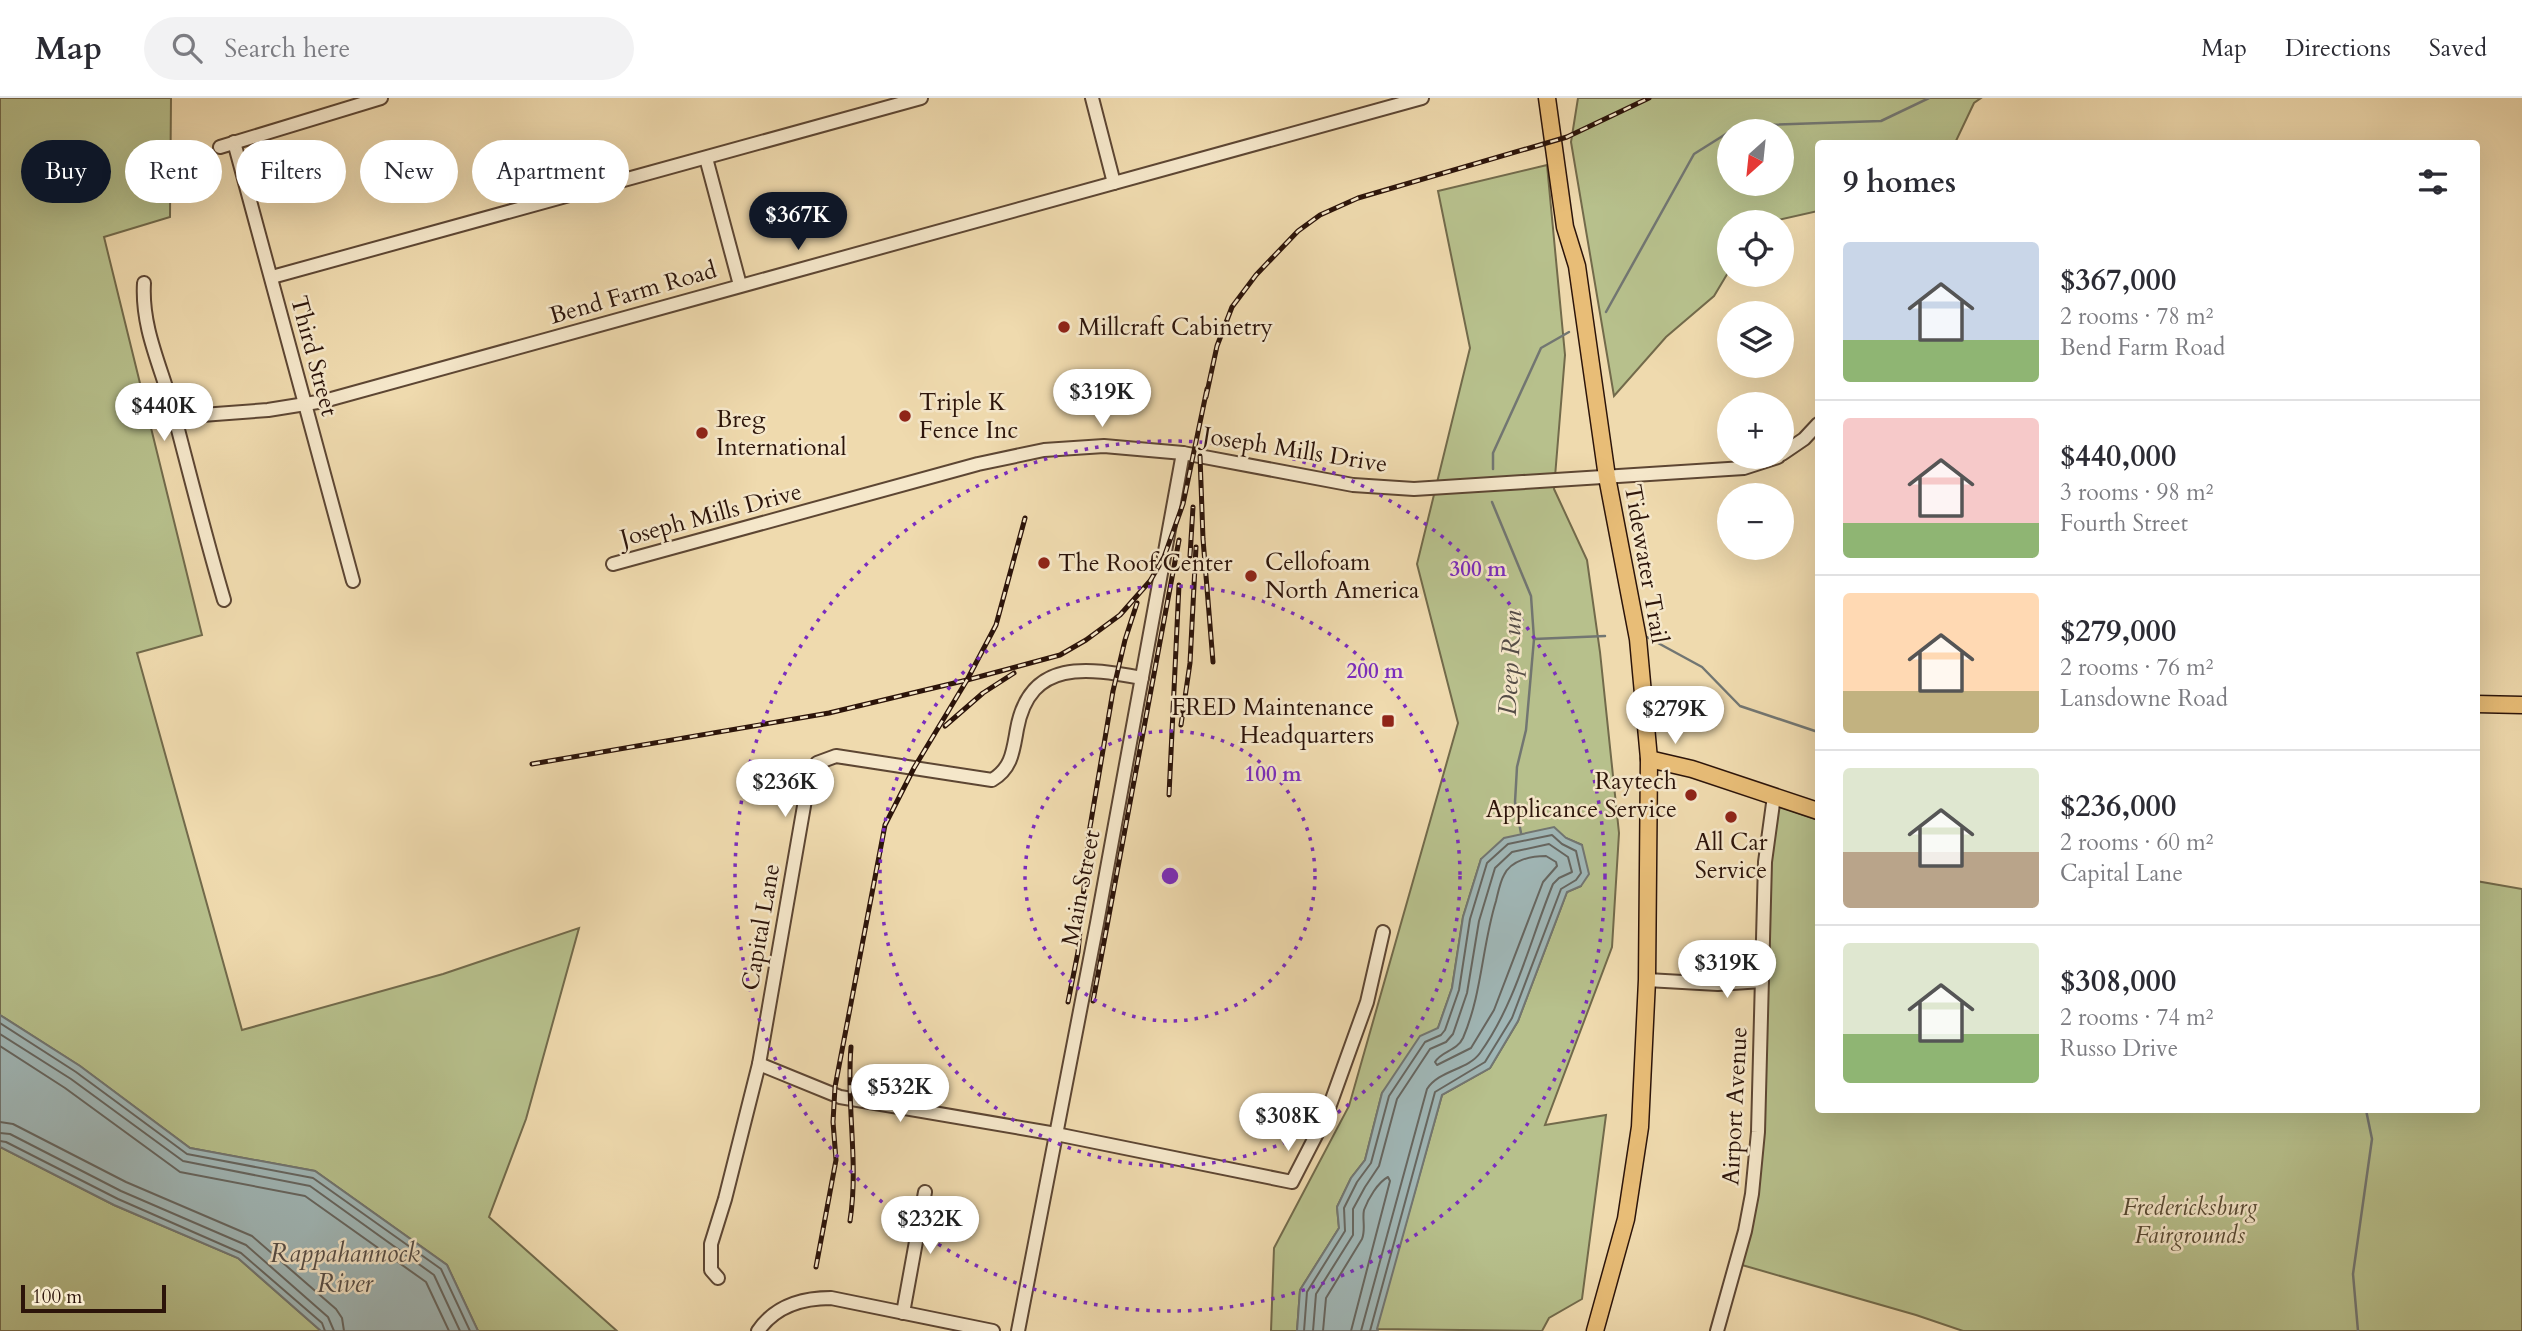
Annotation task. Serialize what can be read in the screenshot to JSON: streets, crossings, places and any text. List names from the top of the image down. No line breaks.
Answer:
{"streets":{"main road":["Tidewater Trail"],"street":["Bend Farm Road","Third Street","Joseph Mills Drive","Main Street","Capital Lane","Airport Avenue"]},"crossings":[["Bend Farm Road","Third Street"],["Joseph Mills Drive","Tidewater Trail"],["Joseph Mills Drive","Main Street"],["Main Street","Capital Lane"]],"water":["Deep Run","Rappahannock River"],"parks":["Fredericksburg Fairgrounds"],"places":{"other":["Millcraft Cabinetry","Triple K Fence Inc","Breg International","The Roof Center","Cellofoam North America","Raytech Applicance Service","All Car Service"],"transit":["FRED Maintenance Headquarters"]},"scale_bar":"100 m","north":"bottom left","page":{"header":"Map","search":"Search here","nav":["Map","Directions","Saved"],"map_buttons":["+","−"],"chip":["Buy","Rent","Filters","New","Apartment"],"heading":"9 homes","price":["$367K","$319K","$440K","$279K","$236K","$319K","$532K","$308K","$232K"],"list":[{"name":"$367,000","note":"2 rooms · 78 m² · Bend Farm Road"},{"name":"$440,000","note":"3 rooms · 98 m² · Fourth Street"},{"name":"$279,000","note":"2 rooms · 76 m² · Lansdowne Road"},{"name":"$236,000","note":"2 rooms · 60 m² · Capital Lane"},{"name":"$308,000","note":"2 rooms · 74 m² · Russo Drive"}],"scale":"100 m"},"rings":["300 m","200 m","100 m"]}
